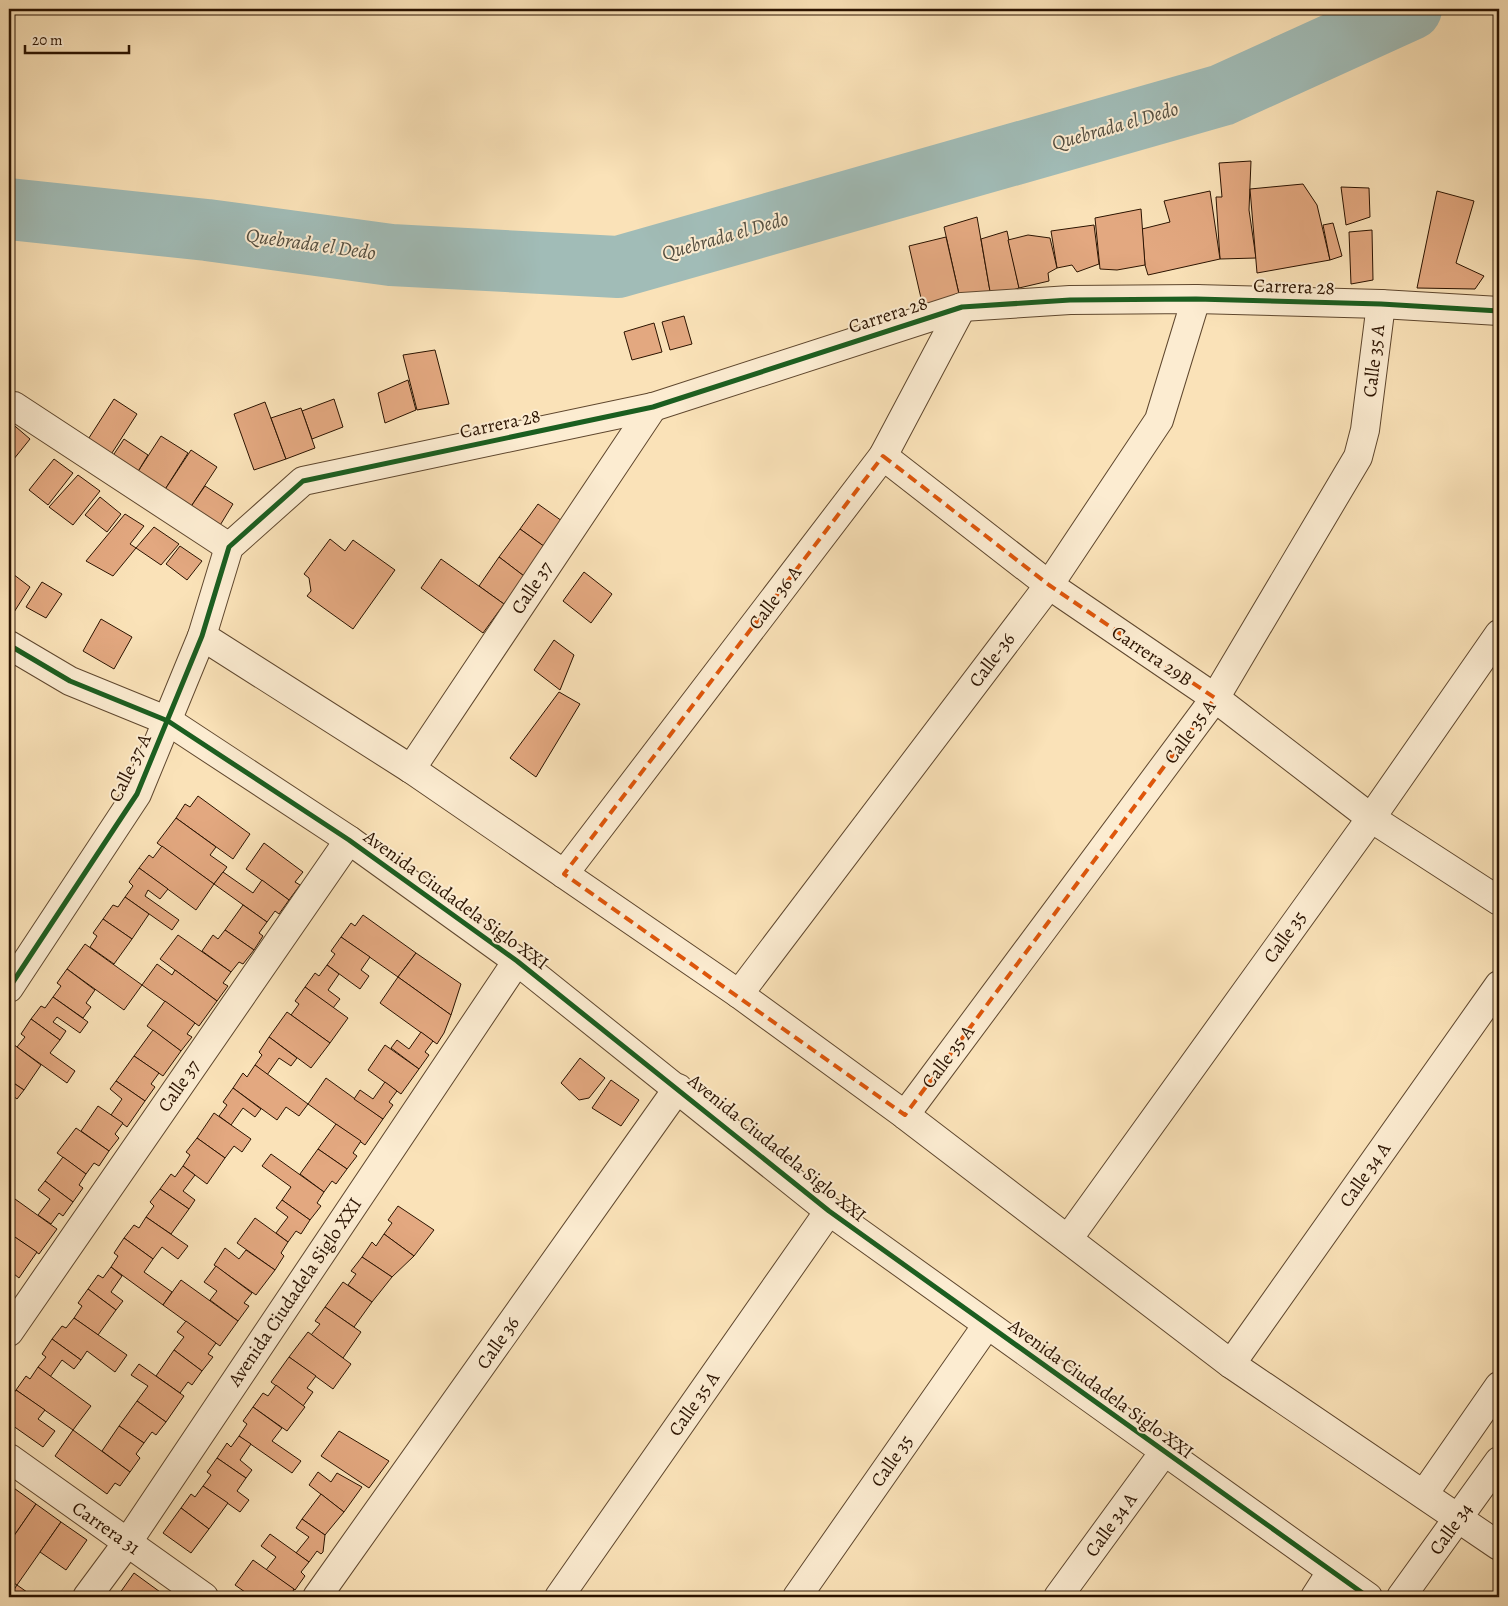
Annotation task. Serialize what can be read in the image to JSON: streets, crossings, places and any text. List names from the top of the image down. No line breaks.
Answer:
{"streets":{"street":["Carrera 28","Calle 35 A","Calle 37","Calle 36 A","Carrera 29B","Calle-36","Calle 37 A","Avenida Ciudadela Siglo XXI","Calle 35","Calle 34 A","Calle 36","Carrera 31","Calle 34"]},"crossings":[["Carrera 28","Calle 35 A"],["Carrera 28","Calle 37"],["Carrera 28","Calle 36 A"],["Carrera 28","Calle-36"],["Carrera 28","Calle 37 A"],["Calle 35 A","Carrera 29B"],["Calle 35 A","Avenida Ciudadela Siglo XXI"],["Calle 37","Avenida Ciudadela Siglo XXI"],["Calle 36 A","Carrera 29B"],["Carrera 29B","Calle-36"],["Carrera 29B","Calle 35"],["Calle 37 A","Avenida Ciudadela Siglo XXI"],["Avenida Ciudadela Siglo XXI","Calle 35"],["Avenida Ciudadela Siglo XXI","Calle 34 A"],["Avenida Ciudadela Siglo XXI","Calle 36"],["Avenida Ciudadela Siglo XXI","Carrera 31"]],"water":["Quebrada el Dedo"],"scale_bar":"20 m"}
